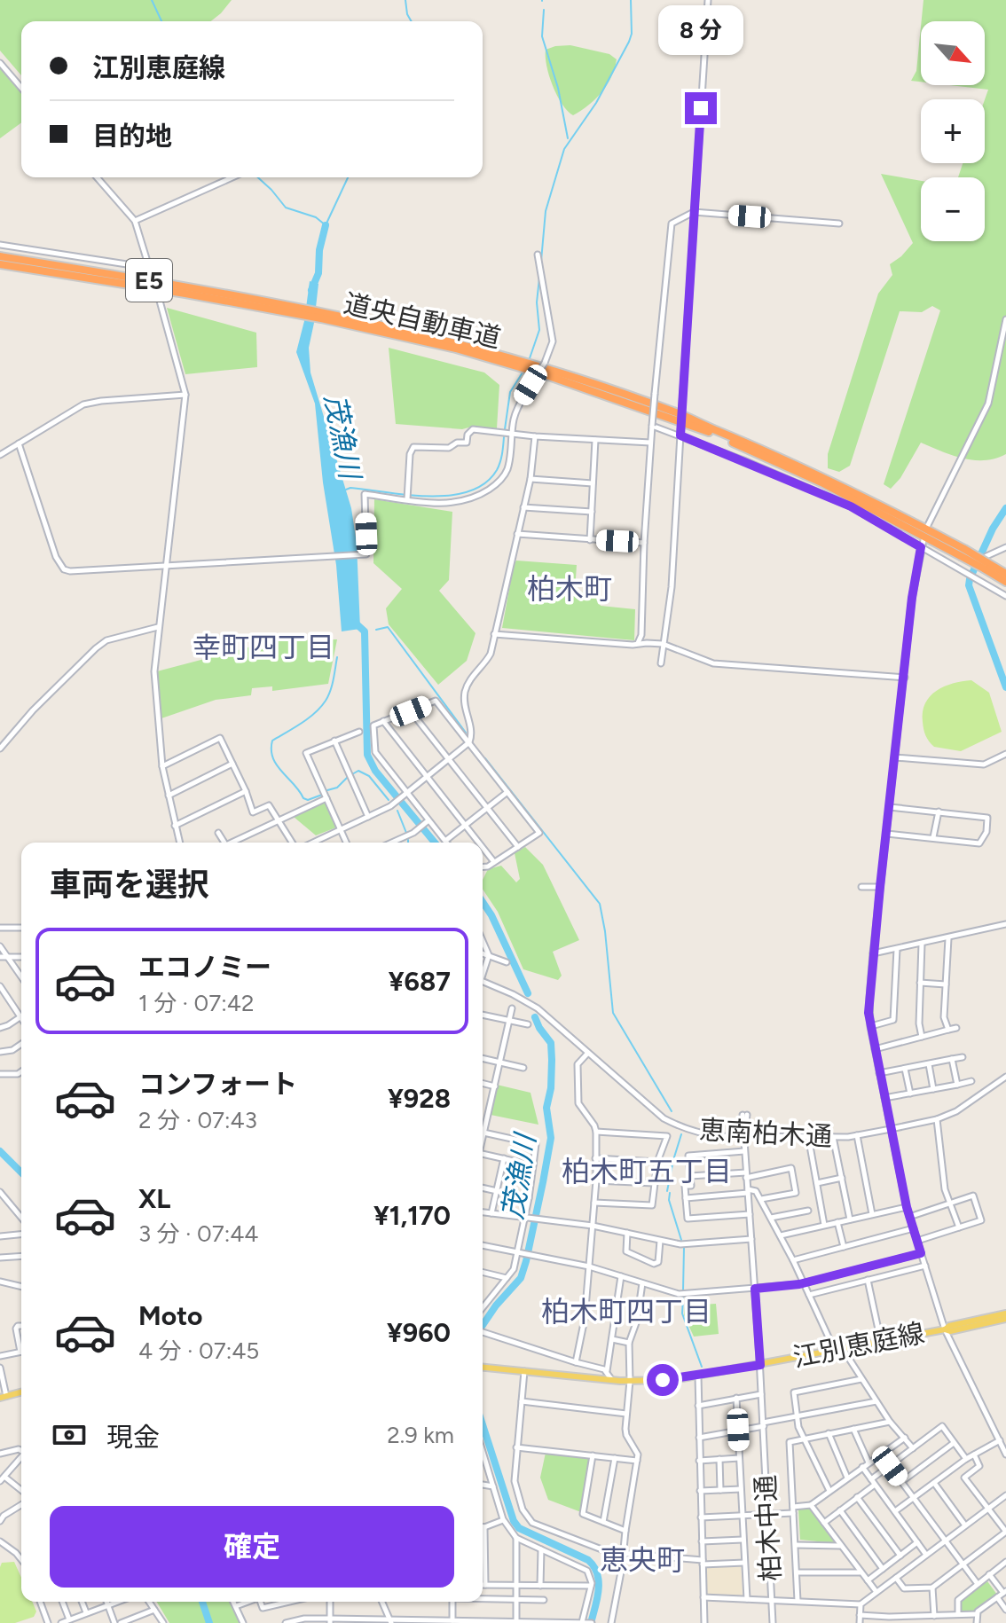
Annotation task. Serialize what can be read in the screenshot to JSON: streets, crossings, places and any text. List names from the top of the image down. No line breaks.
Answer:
{"streets":{"highway":["E5","道央自動車道"],"main road":["江別恵庭線"],"street":["恵南柏木通","柏木中通"]},"crossings":[["恵南柏木通","柏木中通"],["江別恵庭線","柏木中通"]],"districts":["柏木町","幸町四丁目","柏木町五丁目","柏木町四丁目","恵央町"],"water":["茂漁川"],"north":"bottom right","page":{"bubble":"8 分","map_buttons":["+","−"],"banner":["江別恵庭線","目的地"],"heading":"車両を選択","list":[{"name":"エコノミー","note":"1 分 · 07:42","value":"¥687"},{"name":"コンフォート","note":"2 分 · 07:43","value":"¥928"},{"name":"XL","note":"3 分 · 07:44","value":"¥1,170"},{"name":"Moto","note":"4 分 · 07:45","value":"¥960"}],"pay":["現金","2.9 km"],"buttons":"確定"}}
